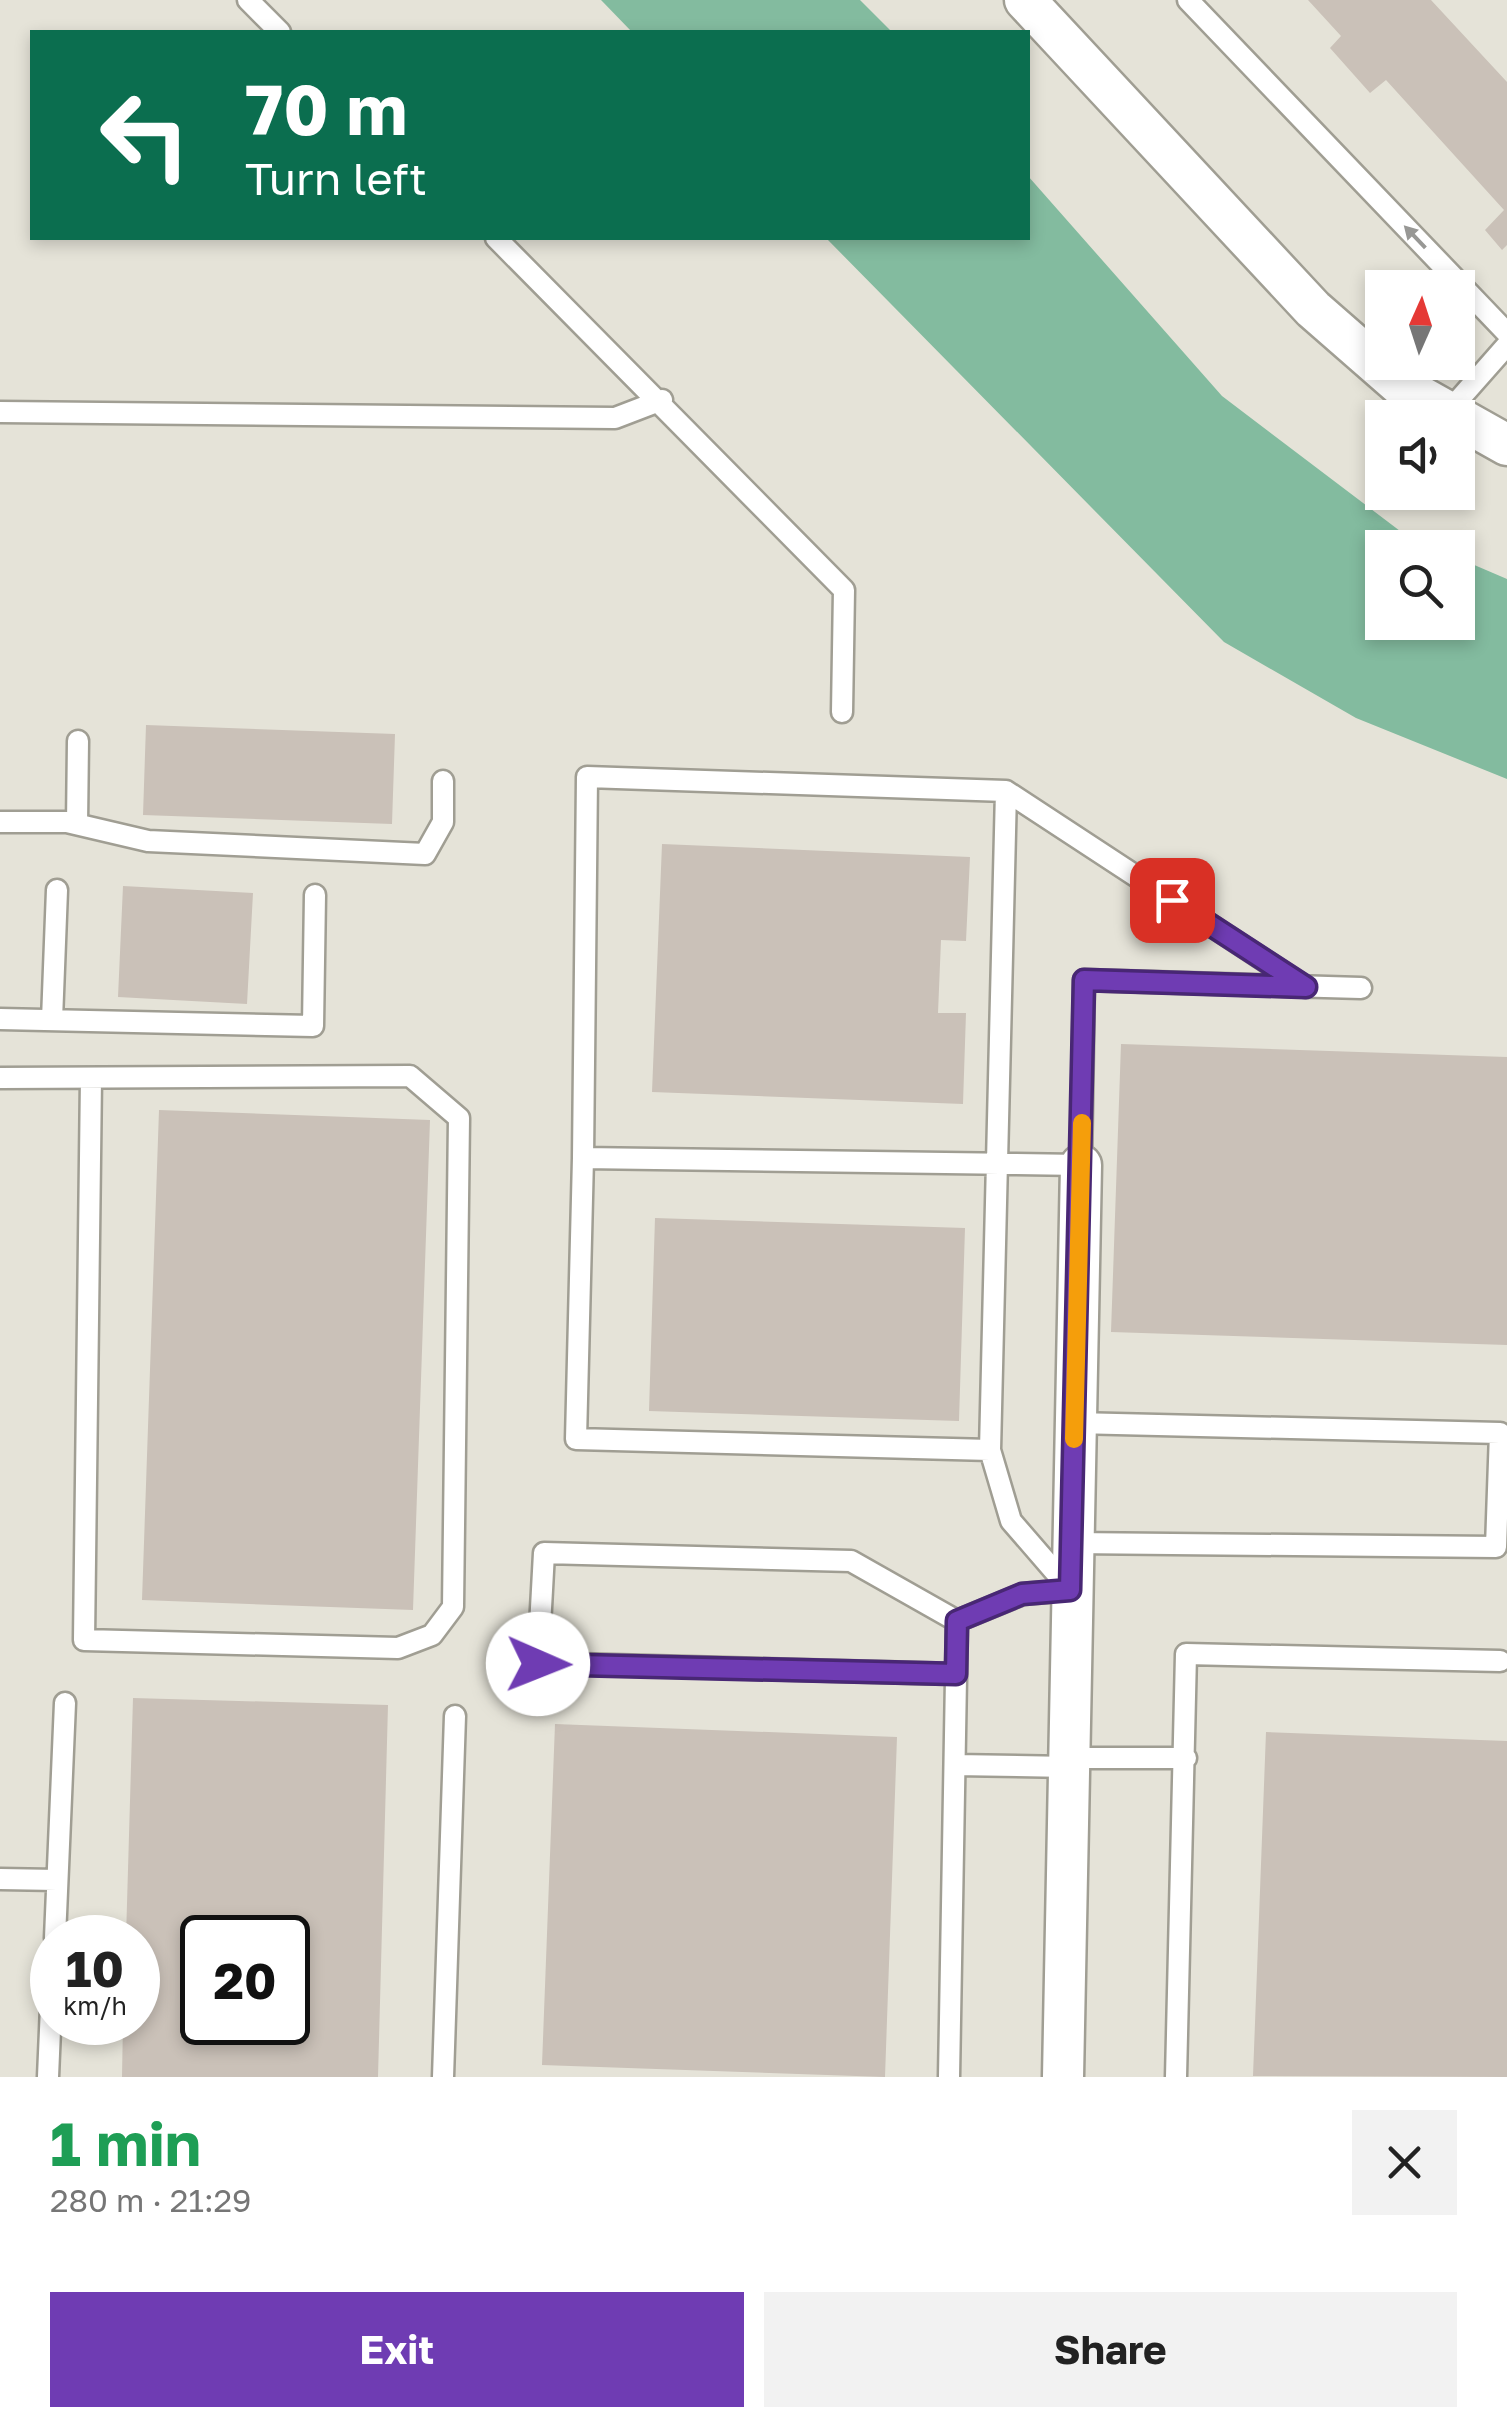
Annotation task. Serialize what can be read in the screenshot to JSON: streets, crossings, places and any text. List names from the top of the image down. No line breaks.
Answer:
{"north":"top","page":{"turn":["70 m","Turn left"],"speed":"10 km/h","limit":"20","heading":["1 min","280 m · 21:29"],"buttons":["Exit","Share"]}}
